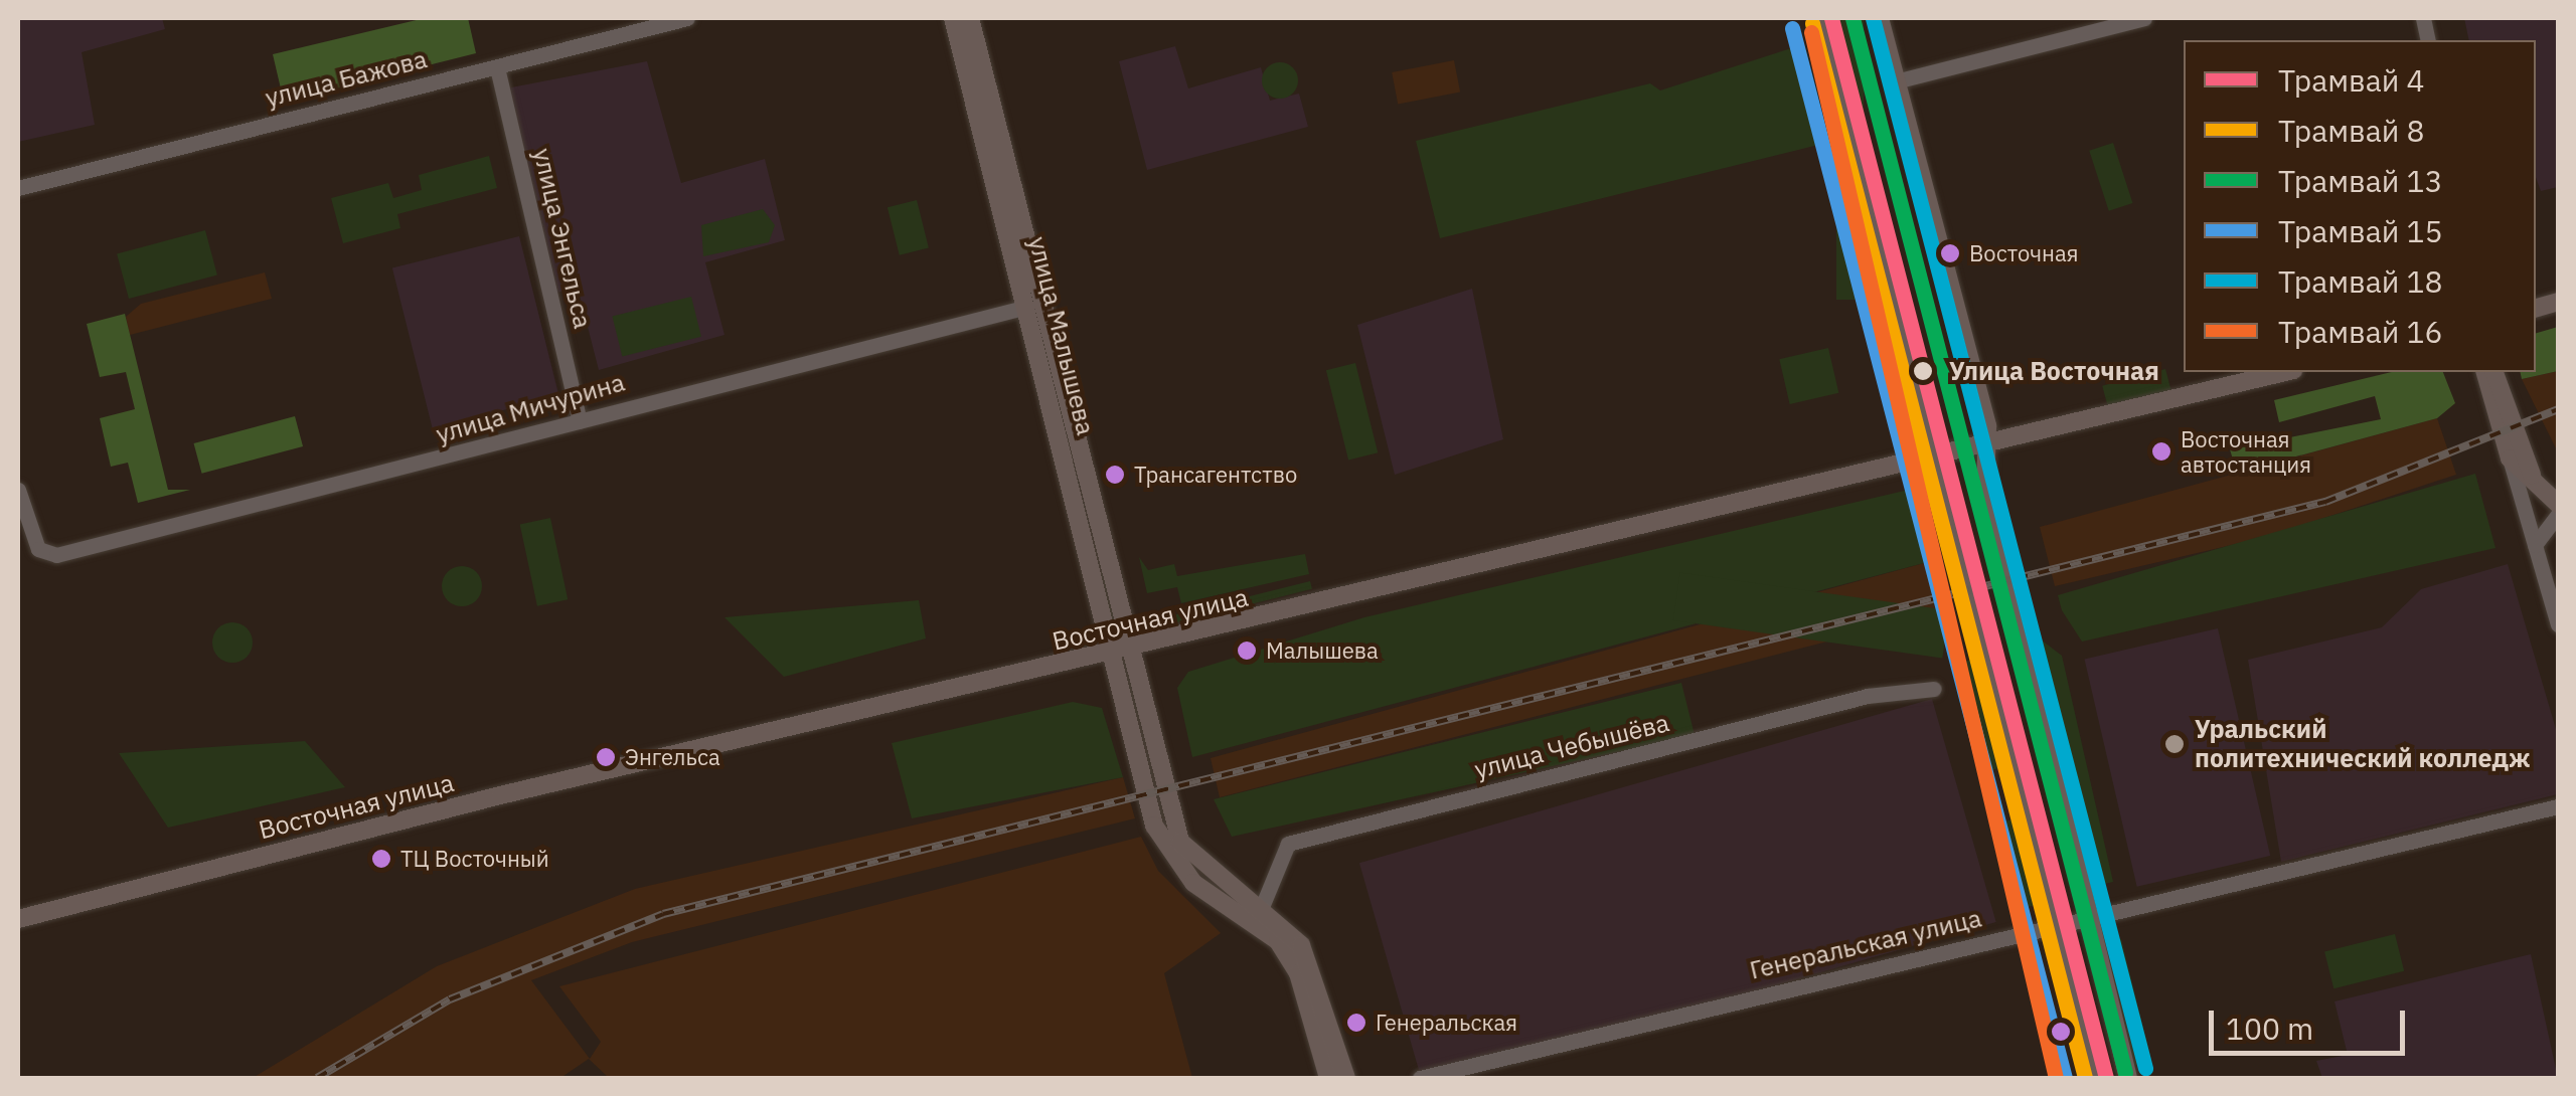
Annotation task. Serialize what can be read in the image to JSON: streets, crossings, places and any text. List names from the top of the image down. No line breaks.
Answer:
{"streets":{"main road":["улица Малышева","Восточная улица"],"street":["улица Бажова","улица Энгельса","улица Мичурина","улица Чебышёва","Генеральская улица"]},"crossings":[["улица Бажова","улица Энгельса"],["улица Энгельса","улица Мичурина"],["улица Малышева","улица Мичурина"],["улица Малышева","Восточная улица"],["улица Малышева","улица Чебышёва"]],"places":["Восточная","Улица Восточная","Восточная автостанция","Трансагентство","Малышева","Уральский политехнический колледж","Энгельса","ТЦ Восточный","Генеральская"],"lines":["tram line 4","tram line 13","tram line 18","tram line 8","tram line 15","tram line 16"],"legend":["Трамвай 4","Трамвай 8","Трамвай 13","Трамвай 15","Трамвай 18","Трамвай 16"],"scale_bar":"100 m"}
